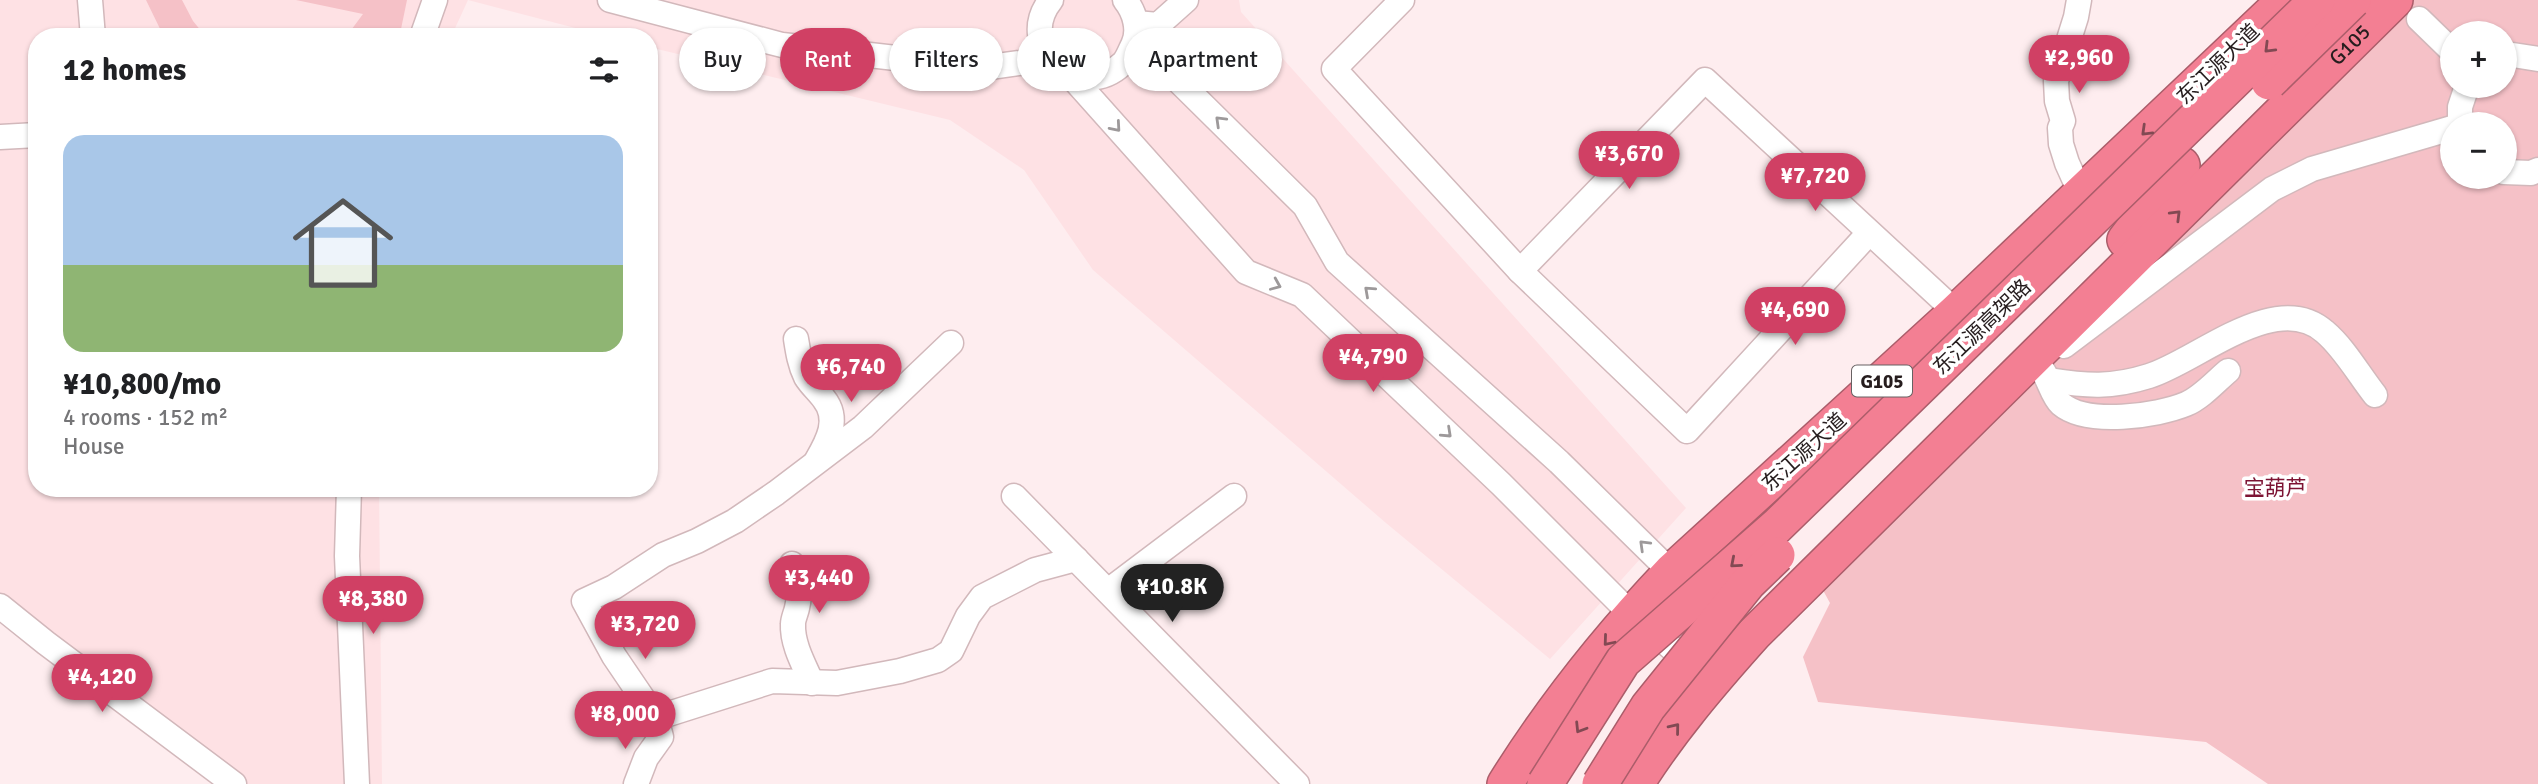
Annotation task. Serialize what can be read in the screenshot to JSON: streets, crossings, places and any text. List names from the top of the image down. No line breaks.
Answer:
{"streets":{"highway":["G105","东江源大道","东江源高架路"]},"parks":["宝葫芦"],"page":{"map_buttons":["+","−"],"chip":["Buy","Rent","Filters","New","Apartment"],"heading":"12 homes","price":["¥2,960","¥3,670","¥7,720","¥4,690","¥4,790","¥6,740","¥3,440","¥10.8K","¥8,380","¥3,720","¥4,120","¥8,000"],"list":[{"name":"¥10,800/mo","note":"4 rooms · 152 m² · House"}]}}
